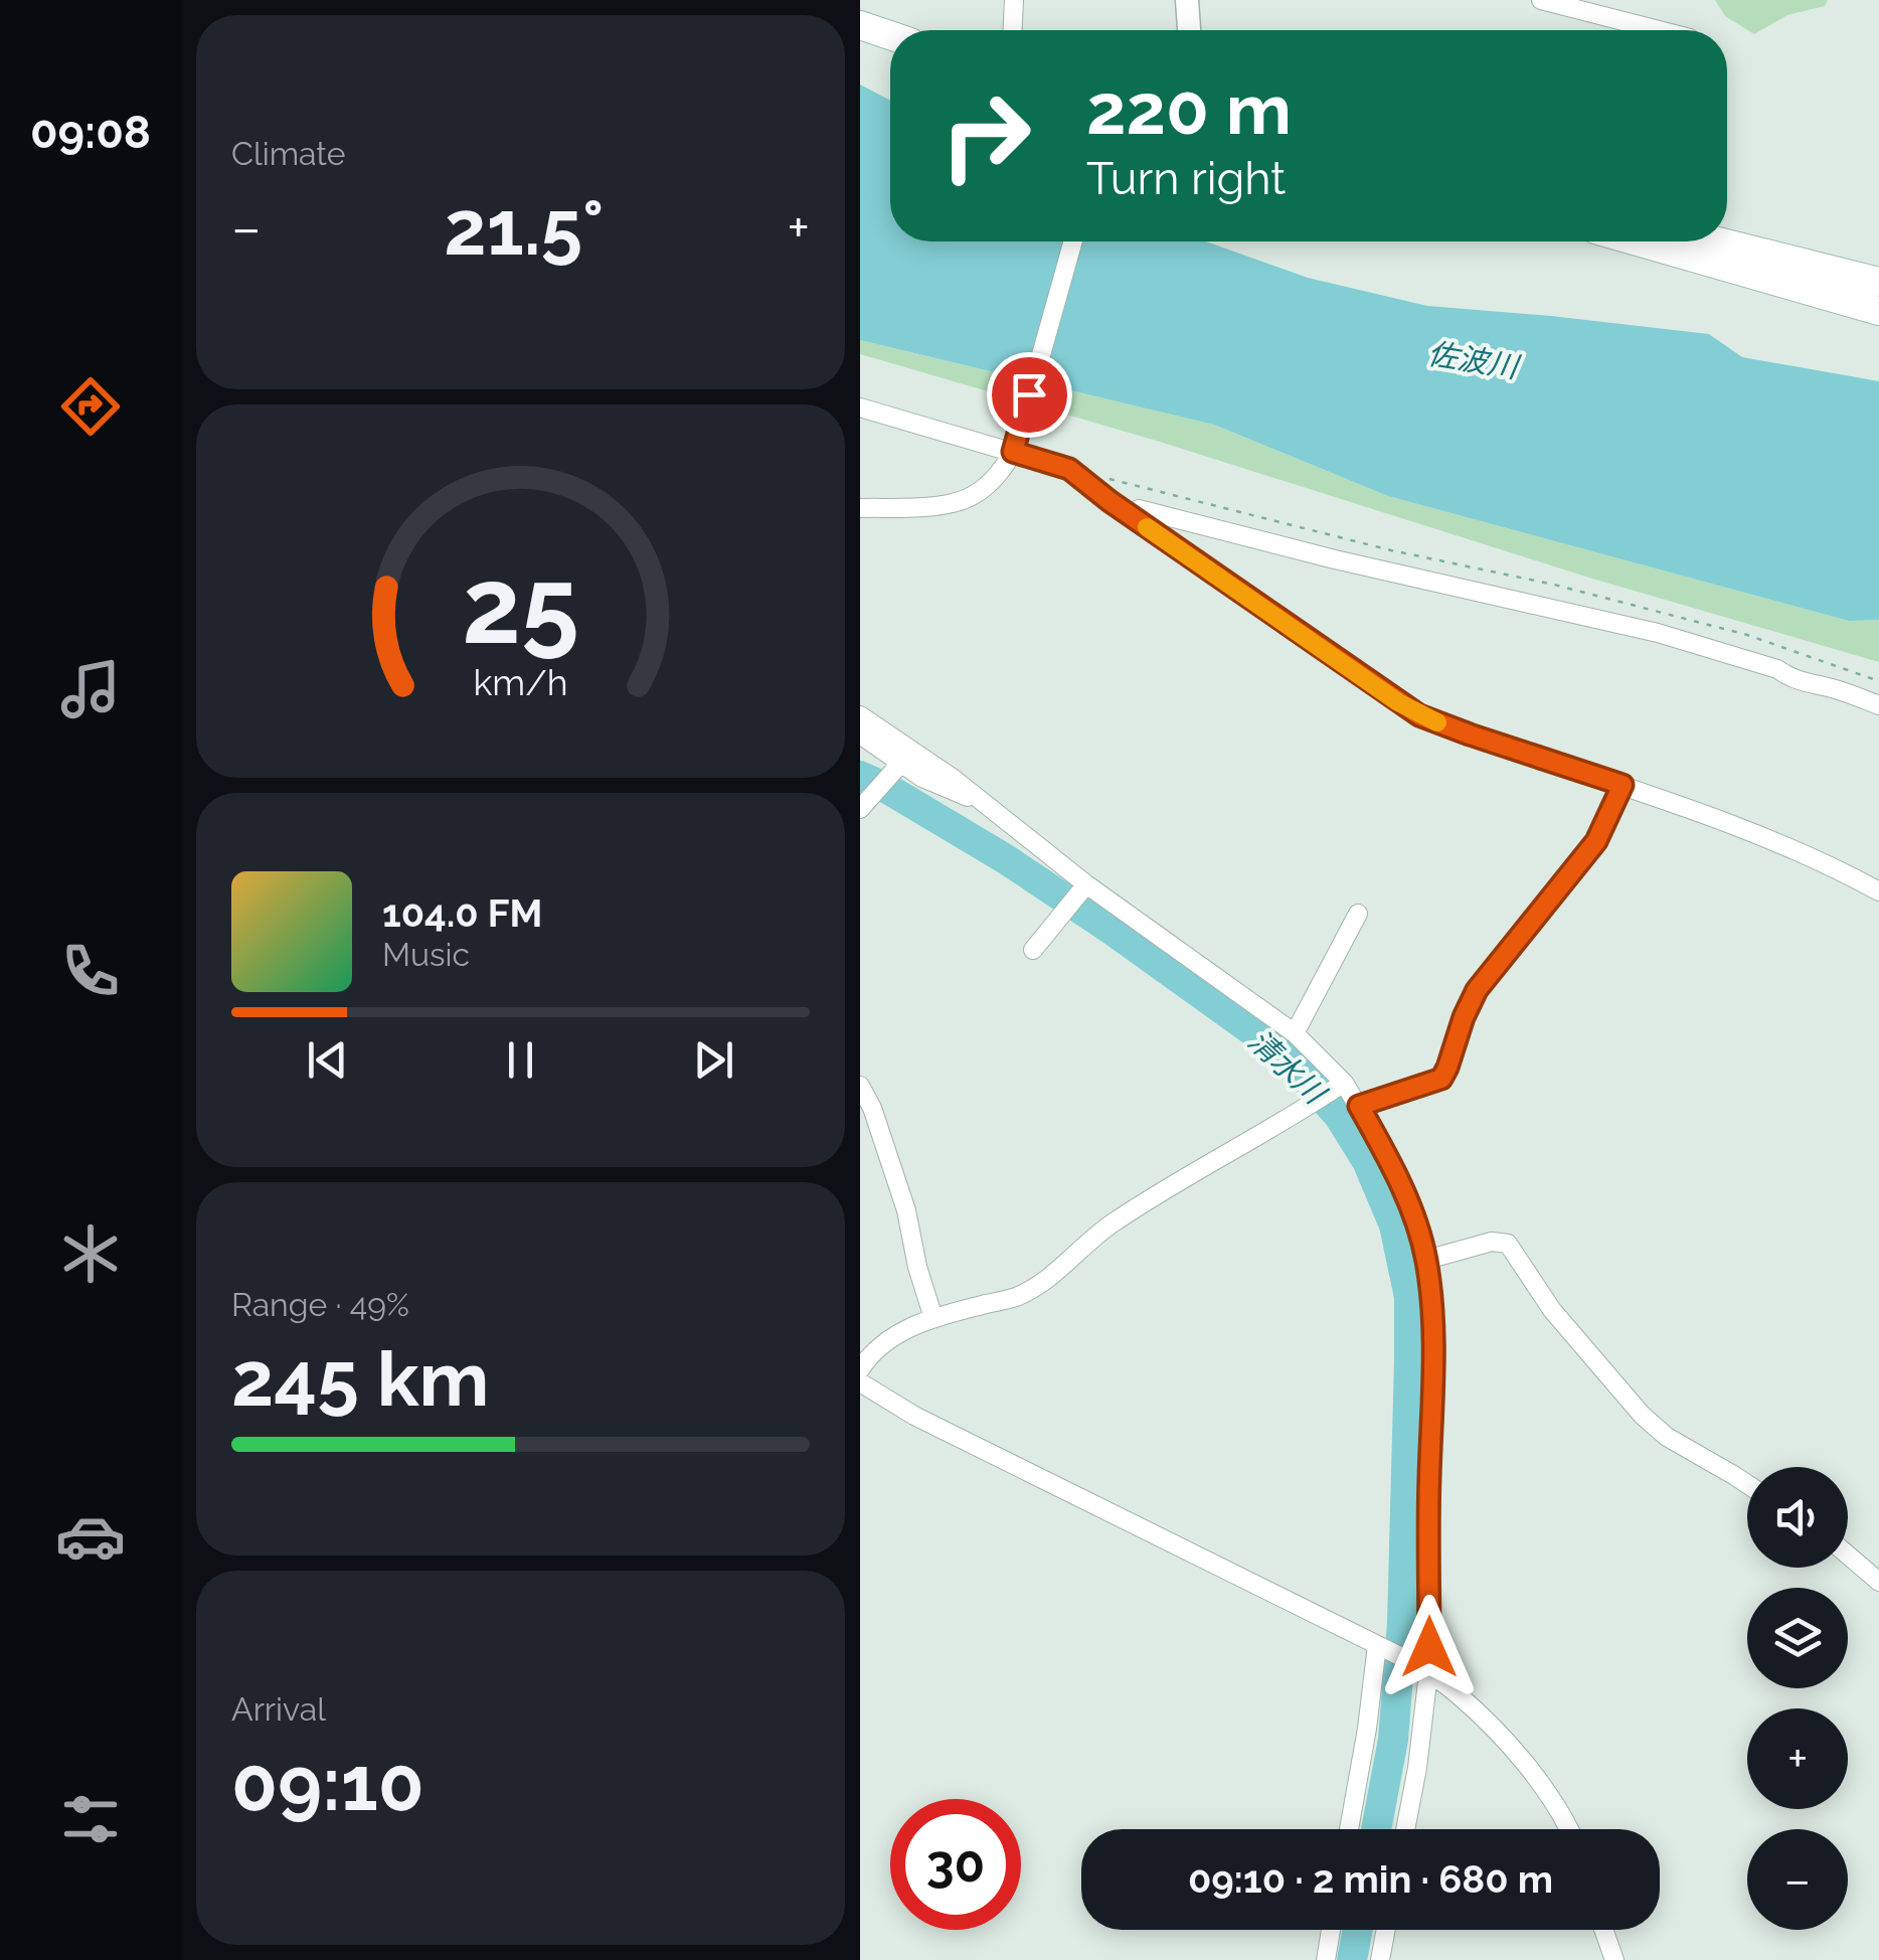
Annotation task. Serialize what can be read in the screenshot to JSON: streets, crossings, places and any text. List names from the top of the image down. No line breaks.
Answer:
{"water":["佐波川","清水川"],"page":{"tabs":"09:08","tile":["Climate",["Range · 49%","245 km"],["Arrival","09:10"]],"turn":["220 m","Turn right"],"heat":["−","21.5°","+"],"song":["104.0 FM","Music"],"map_buttons":["+","−"],"limit":"30","trip":"09:10 · 2 min · 680 m","gauge":["25","km/h"]}}
